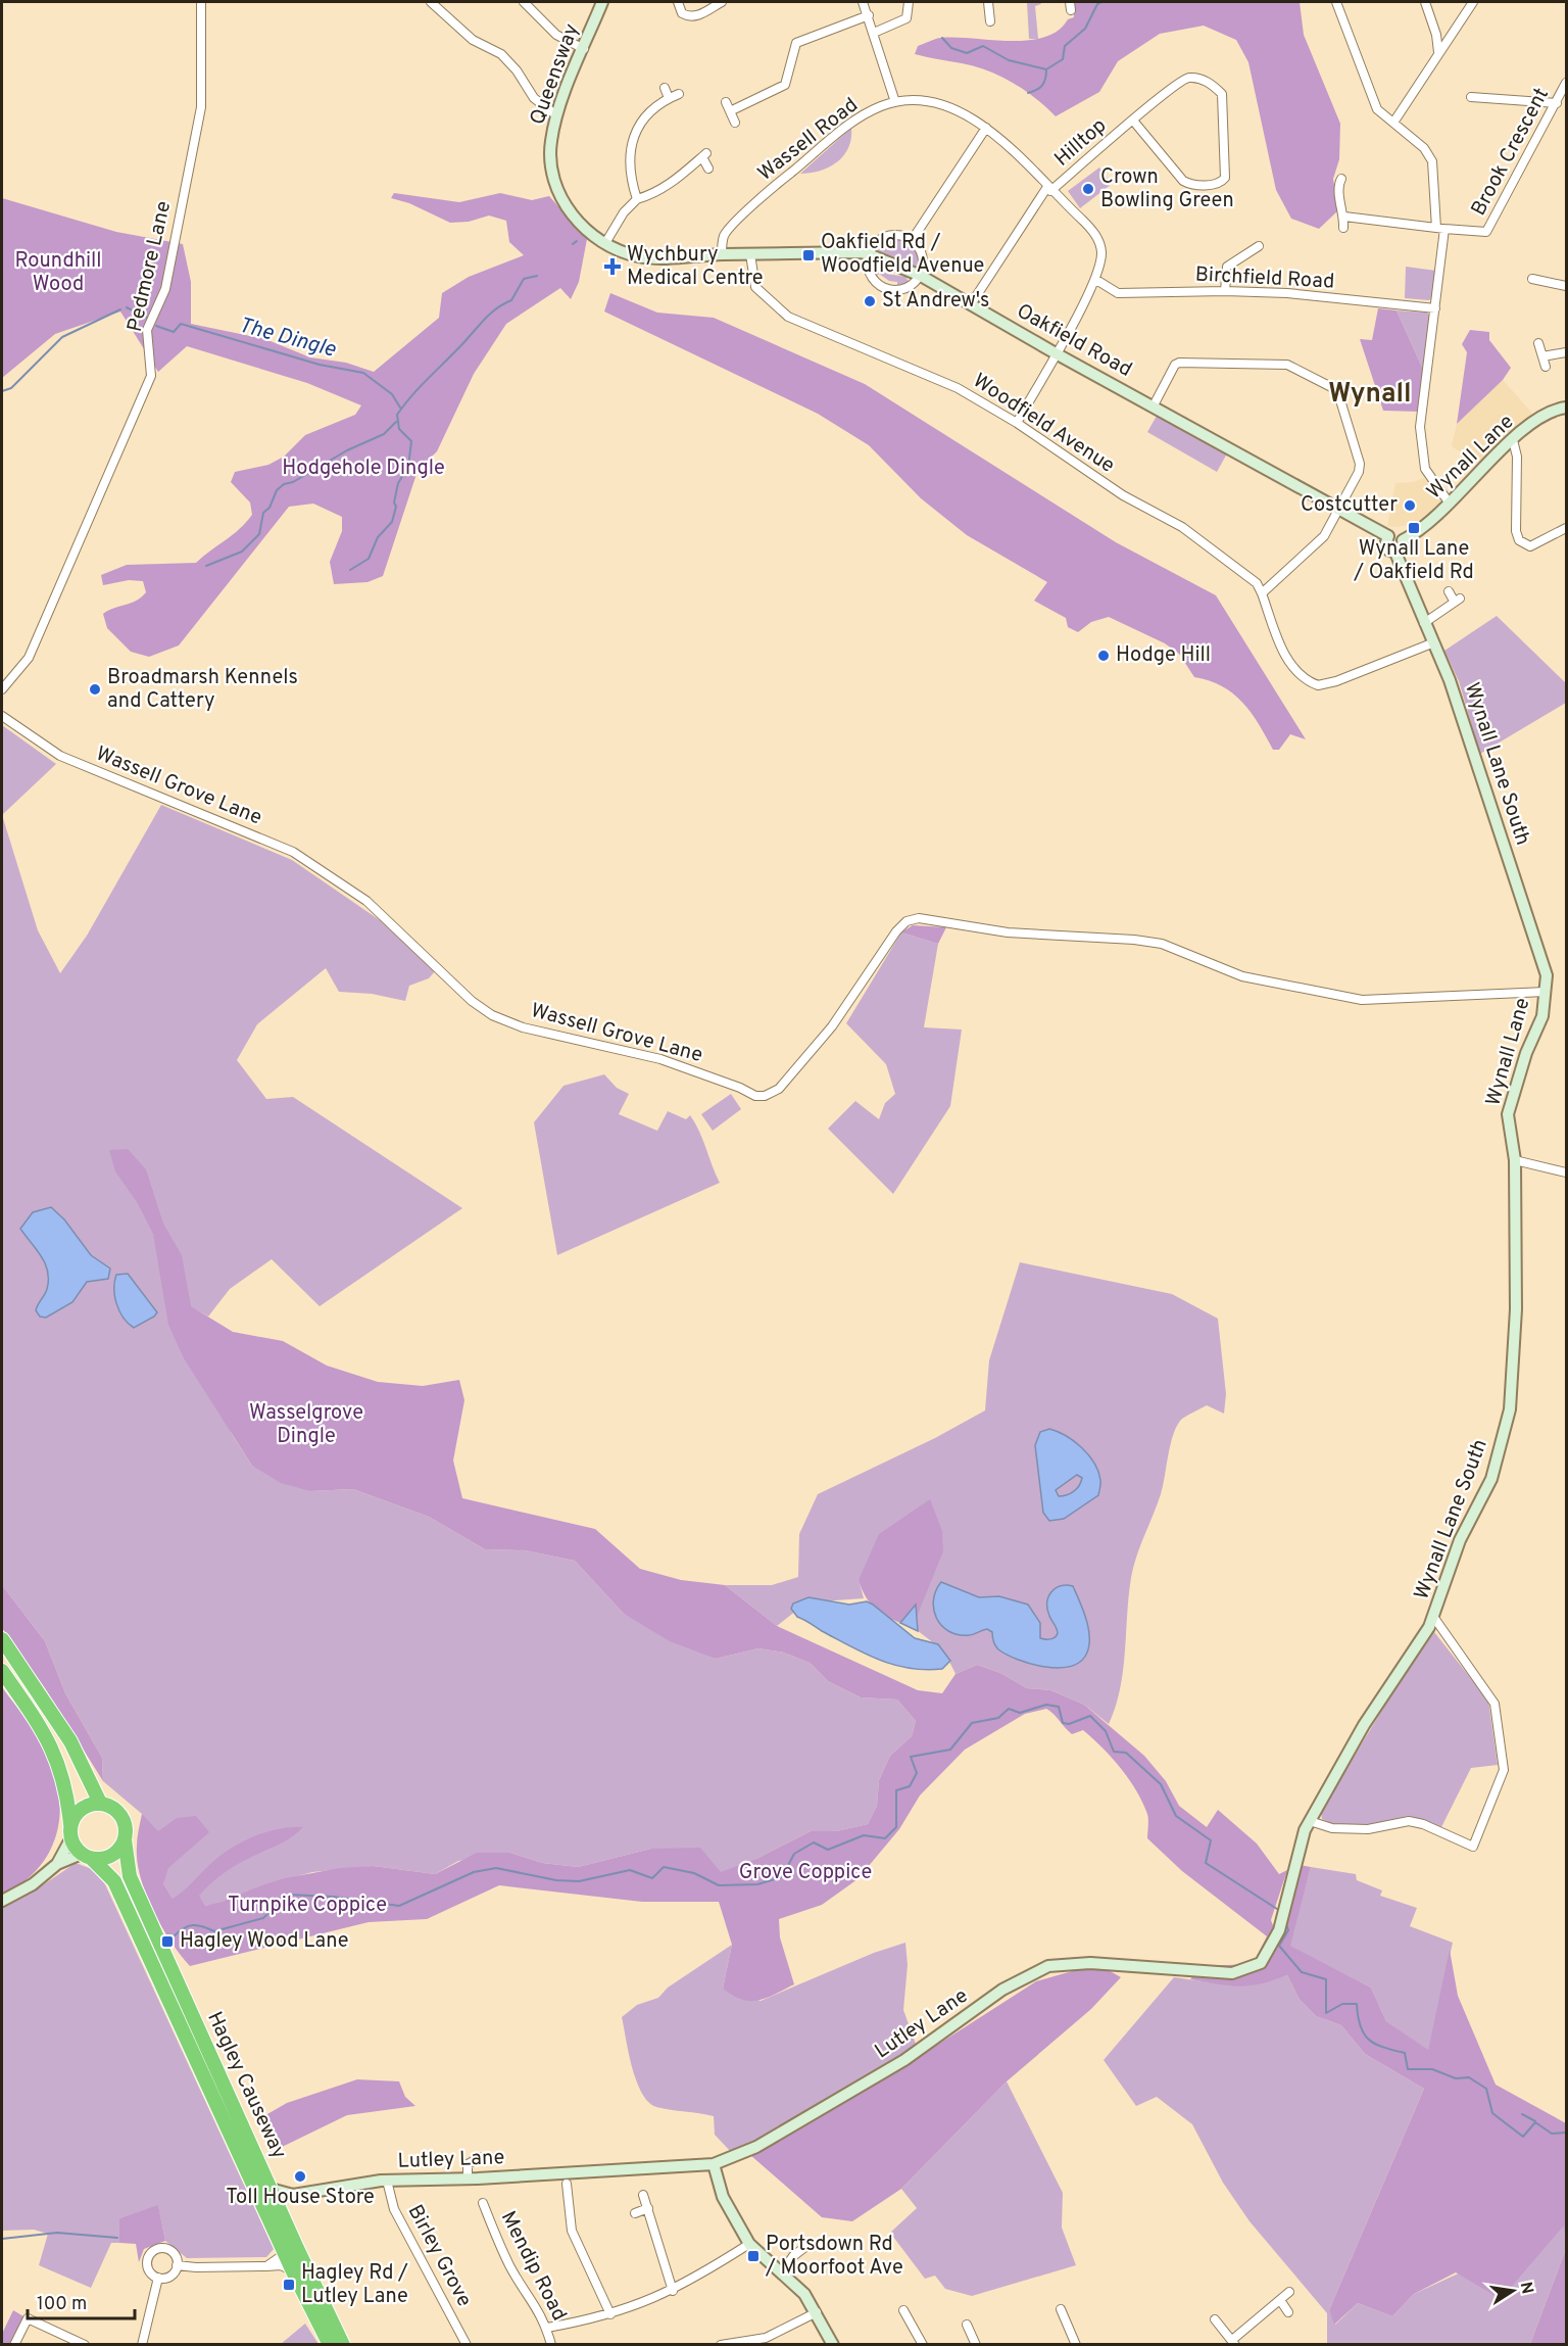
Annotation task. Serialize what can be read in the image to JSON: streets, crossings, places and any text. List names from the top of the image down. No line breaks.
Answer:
{"streets":{"highway":["Hagley Causeway"],"street":["Queensway","Wassell Road","Hilltop","Brook Crescent","Pedmore Lane","Birchfield Road","Oakfield Road","Woodfield Avenue","Wynall Lane","Wynall Lane South","Wassell Grove Lane","Lutley Lane","Birley Grove","Mendip Road"]},"crossings":[["Queensway","Wassell Road"],["Queensway","Oakfield Road"],["Wassell Road","Hilltop"],["Wassell Road","Birchfield Road"],["Wassell Road","Oakfield Road"],["Wassell Road","Woodfield Avenue"],["Hilltop","Oakfield Road"],["Oakfield Road","Woodfield Avenue"],["Oakfield Road","Wynall Lane"],["Oakfield Road","Wynall Lane South"],["Wynall Lane","Wynall Lane South"],["Wynall Lane","Wassell Grove Lane"],["Wynall Lane South","Wassell Grove Lane"],["Wynall Lane South","Lutley Lane"],["Lutley Lane","Hagley Causeway"],["Lutley Lane","Birley Grove"]],"districts":["Wynall"],"water":["The Dingle"],"parks":["Roundhill Wood","Hodgehole Dingle","Wasselgrove Dingle","Grove Coppice","Turnpike Coppice"],"places":{"other":["Crown Bowling Green","St Andrew's","Costcutter","Hodge Hill","Broadmarsh Kennels and Cattery","Toll House Store"],"transit":["Oakfield Rd / Woodfield Avenue","Wynall Lane / Oakfield Rd","Hagley Wood Lane","Portsdown Rd / Moorfoot Ave","Hagley Rd / Lutley Lane"],"health":["Wychbury Medical Centre"]},"scale_bar":"100 m","north":"right"}
